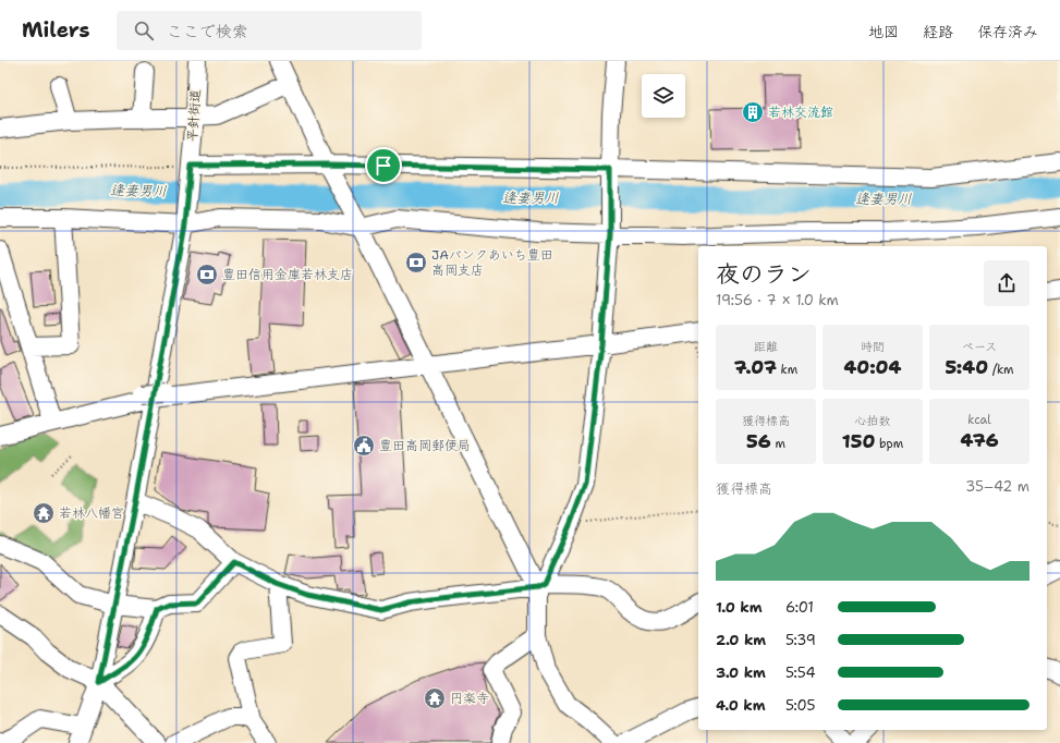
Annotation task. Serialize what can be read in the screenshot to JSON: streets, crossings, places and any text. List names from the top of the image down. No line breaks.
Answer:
{"streets":{"street":["平針街道"]},"water":["逢妻男川"],"places":{"building":["若林交流館"],"bank":["JAバンクあいち豊田 高岡支店","豊田信用金庫若林支店"],"public building":["豊田高岡郵便局"],"temple":["若林八幡宮","円楽寺"]},"page":{"header":"Milers","search":"ここで検索","nav":["地図","経路","保存済み"],"heading":["夜のラン","19:56 · 7 × 1.0 km"],"stats":[["距離","7.07 km"],["時間","40:04"],["ペース","5:40 /km"],["獲得標高","56 m"],["心拍数","150 bpm"],["kcal","476"]],"chart":["獲得標高","35–42 m"],"list":[{"name":"1.0 km","note":"6:01"},{"name":"2.0 km","note":"5:39"},{"name":"3.0 km","note":"5:54"},{"name":"4.0 km","note":"5:05"}]}}
